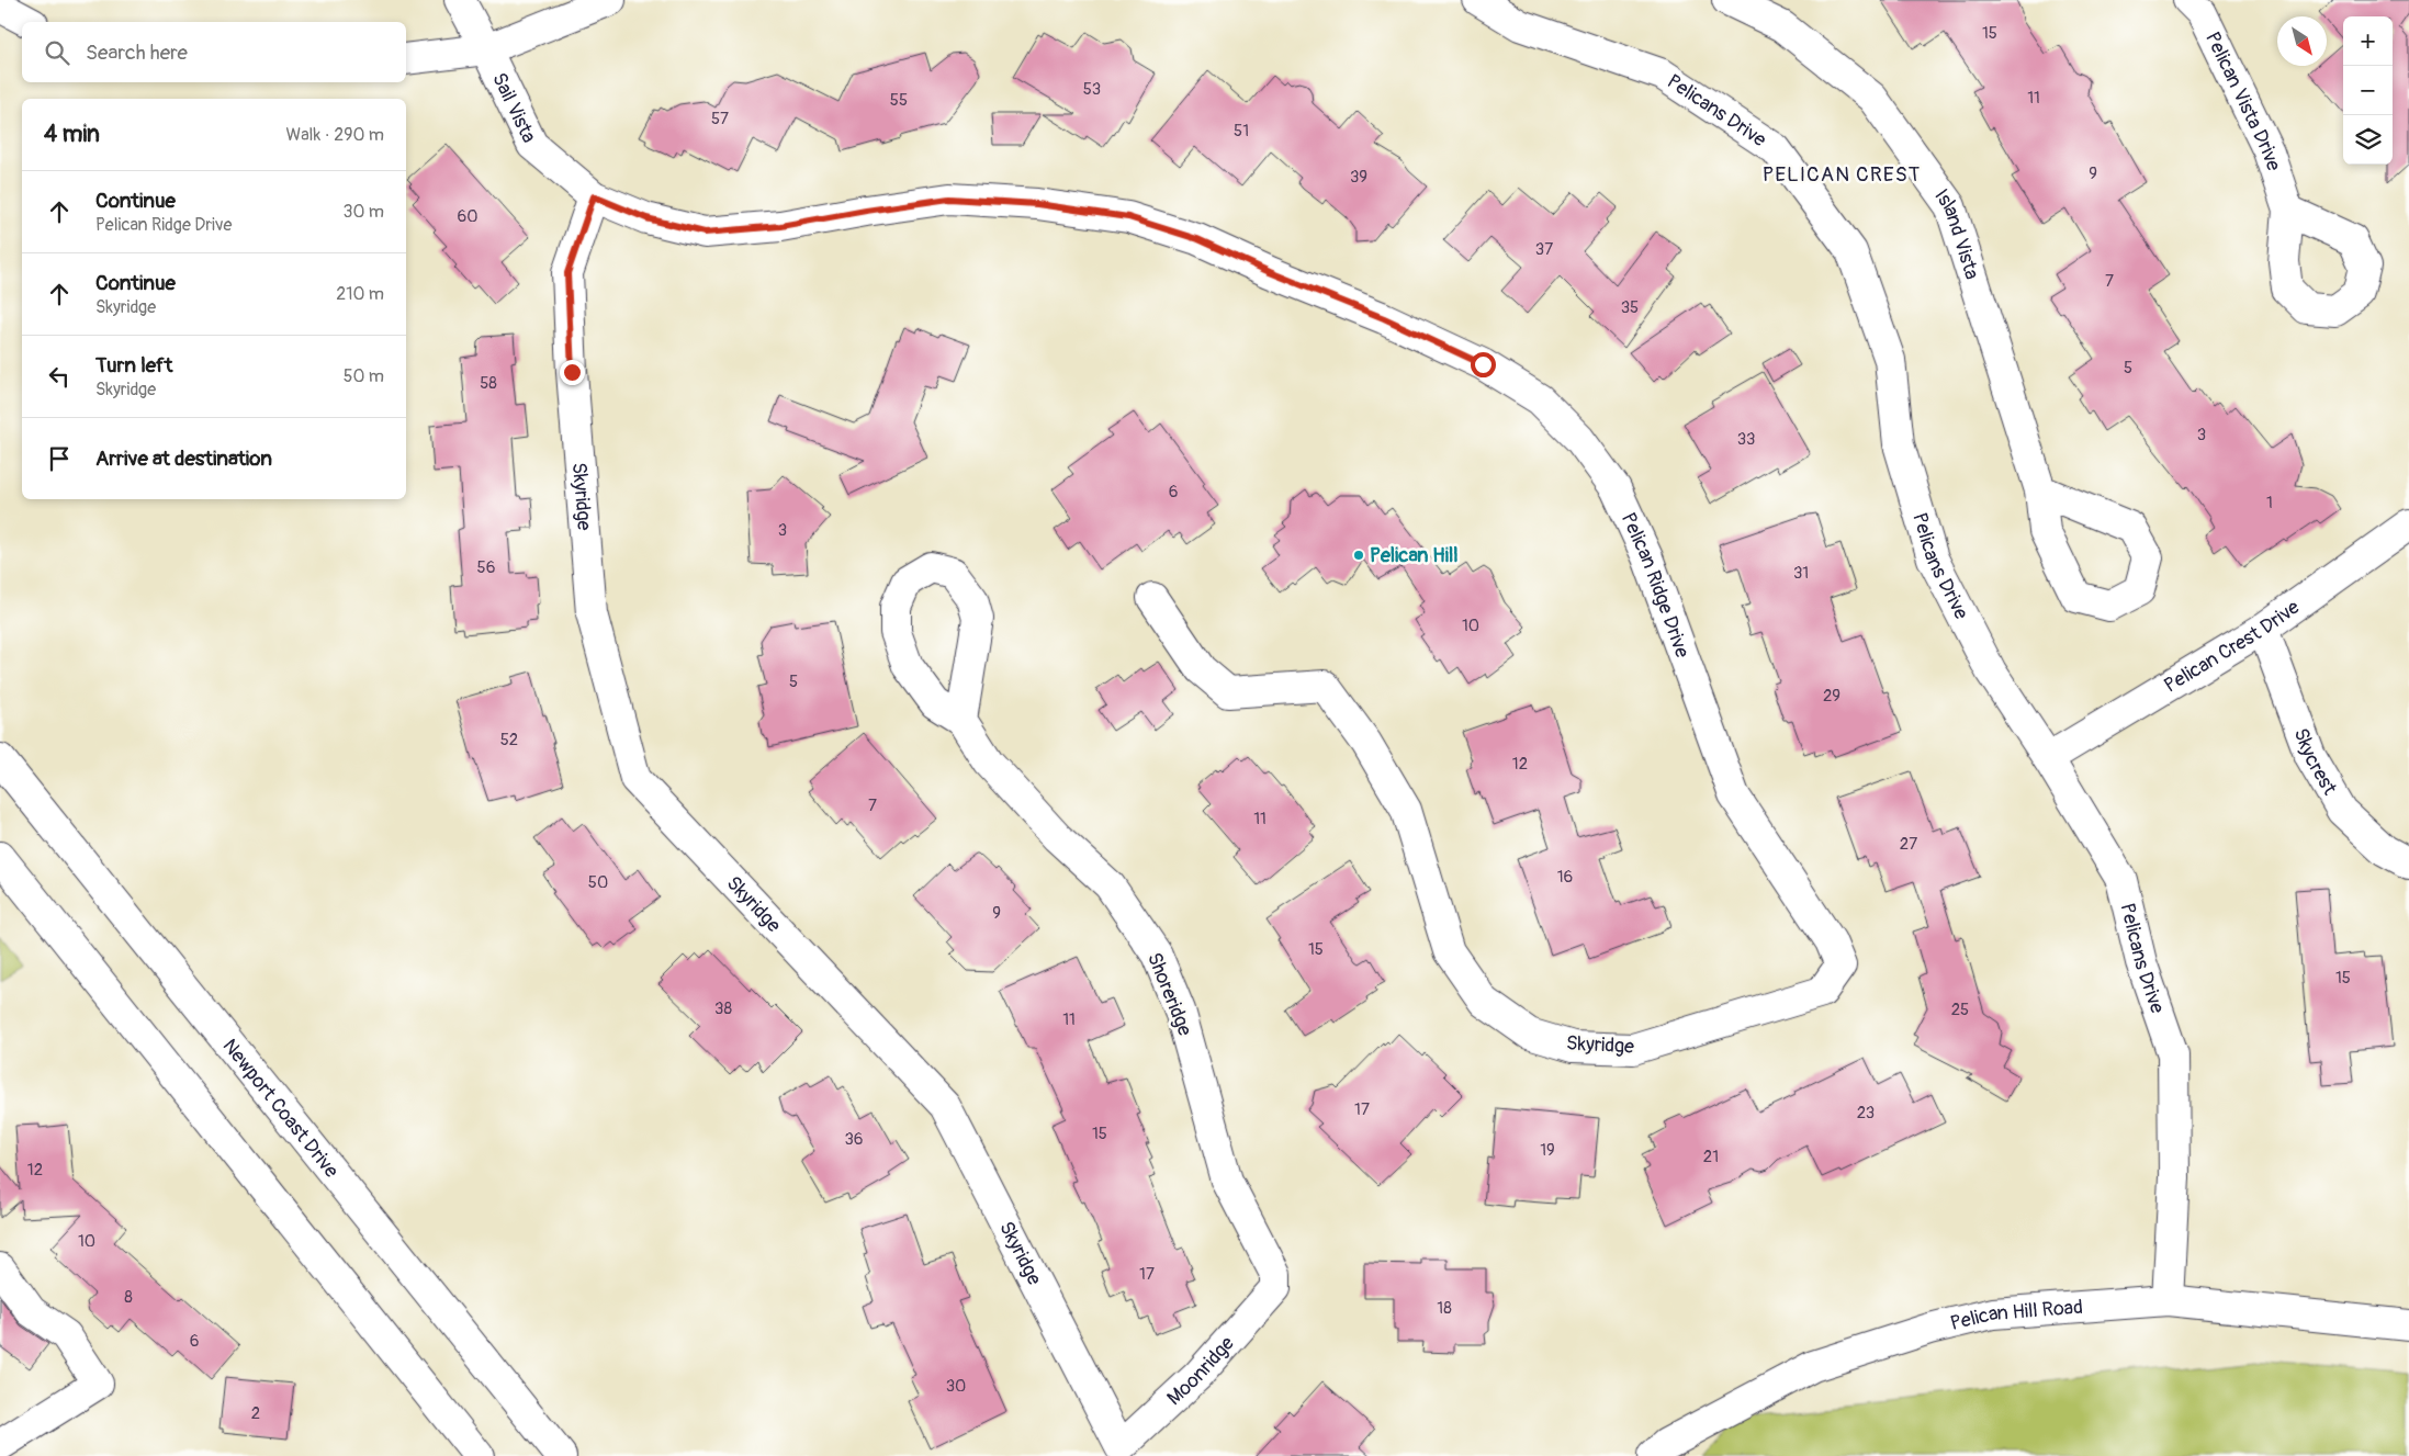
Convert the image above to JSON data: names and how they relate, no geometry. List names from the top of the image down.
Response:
{
  "streets": {
    "street": [
      "Pelican Vista Drive",
      "Sail Vista",
      "Pelicans Drive",
      "Island Vista",
      "Skyridge",
      "Pelican Ridge Drive",
      "Pelican Crest Drive",
      "Skycrest",
      "Shoreridge",
      "Newport Coast Drive",
      "Pelican Hill Road",
      "Moonridge"
    ]
  },
  "crossings": [
    ["Sail Vista", "Skyridge"],
    ["Sail Vista", "Pelican Ridge Drive"],
    ["Pelicans Drive", "Pelican Crest Drive"],
    ["Pelicans Drive", "Pelican Hill Road"],
    ["Skyridge", "Pelican Ridge Drive"],
    ["Skyridge", "Moonridge"],
    ["Pelican Crest Drive", "Skycrest"],
    ["Shoreridge", "Moonridge"]
  ],
  "districts": ["PELICAN CREST"],
  "places": ["Pelican Hill"],
  "house_numbers": [
    "15",
    "53",
    "11",
    "55",
    "57",
    "51",
    "9",
    "39",
    "60",
    "37",
    "7",
    "35",
    "5",
    "58",
    "3",
    "33",
    "6",
    "1",
    "3",
    "56",
    "31",
    "10",
    "5",
    "29",
    "52",
    "12",
    "7",
    "11",
    "27",
    "16",
    "50",
    "9",
    "15",
    "15",
    "38",
    "25",
    "11",
    "17",
    "23",
    "15",
    "36",
    "19",
    "21",
    "12",
    "10",
    "17",
    "8",
    "18",
    "6",
    "30",
    "2"
  ],
  "north": "bottom right",
  "page": {
    "map_buttons": ["+", "−"],
    "search": "Search here",
    "heading": ["4 min", "Walk · 290 m"],
    "list": [
      ["Continue", "Pelican Ridge Drive", "30 m"],
      ["Continue", "Skyridge", "210 m"],
      ["Turn left", "Skyridge", "50 m"],
      "Arrive at destination"
    ]
  }
}
